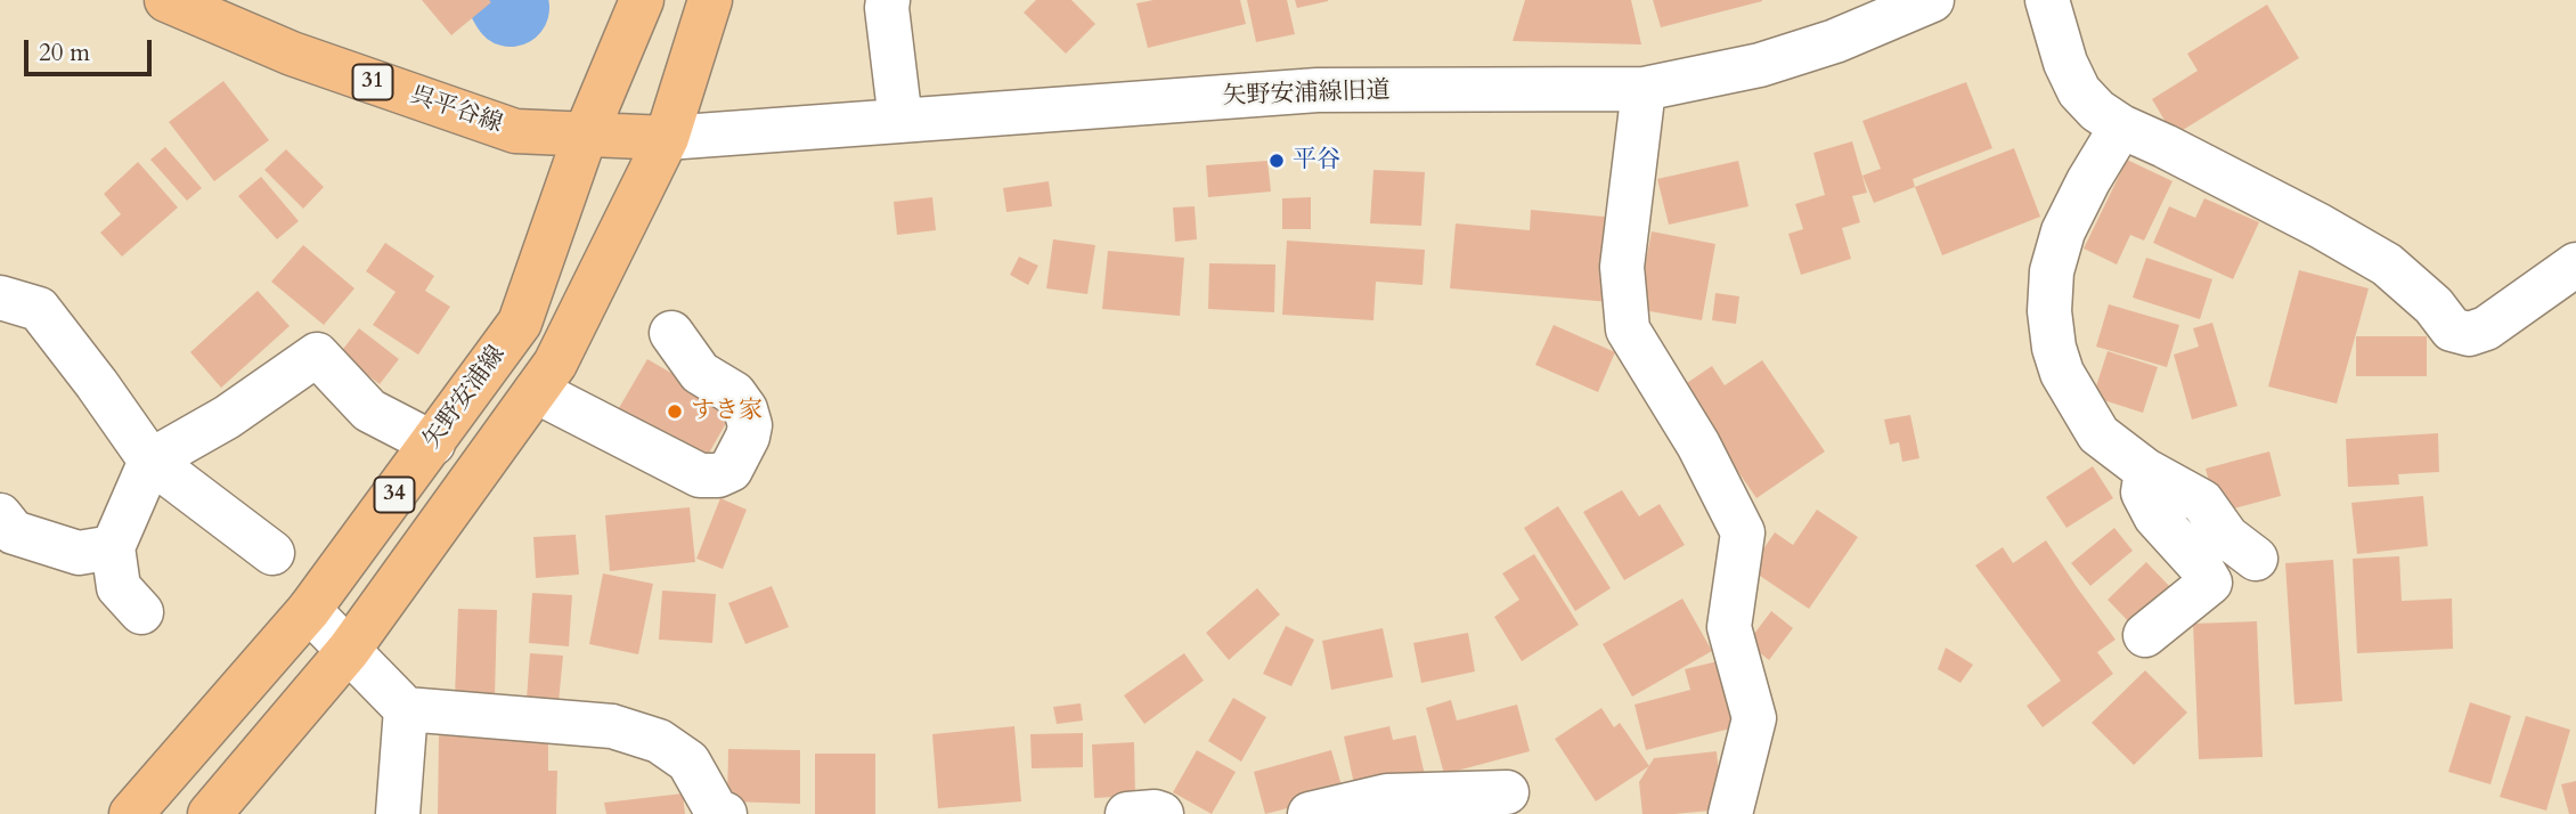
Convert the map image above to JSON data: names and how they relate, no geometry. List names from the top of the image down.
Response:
{
  "streets": {
    "main road": [
      "31",
      "呉平谷線",
      "矢野安浦線",
      "34"
    ],
    "street": ["矢野安浦線旧道"]
  },
  "crossings": [
    ["矢野安浦線旧道", "呉平谷線"],
    ["矢野安浦線旧道", "34"],
    ["呉平谷線", "矢野安浦線"],
    ["呉平谷線", "34"]
  ],
  "places": ["平谷", "すき家"],
  "scale_bar": "20 m"
}
